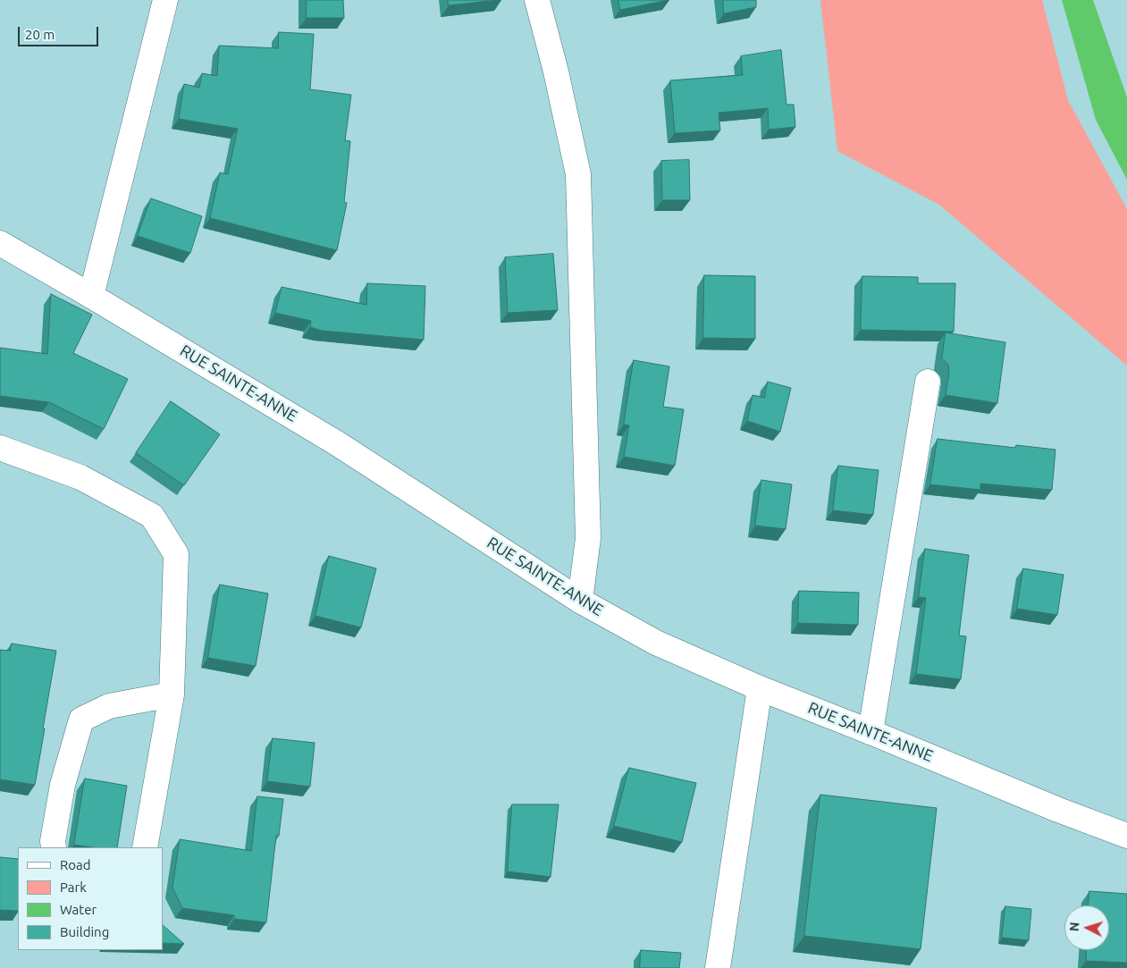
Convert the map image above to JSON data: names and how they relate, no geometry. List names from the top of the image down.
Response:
{
  "streets": {
    "street": ["RUE SAINTE-ANNE"]
  },
  "legend": [
    "Road",
    "Park",
    "Water",
    "Building"
  ],
  "scale_bar": "20 m",
  "north": "left"
}
